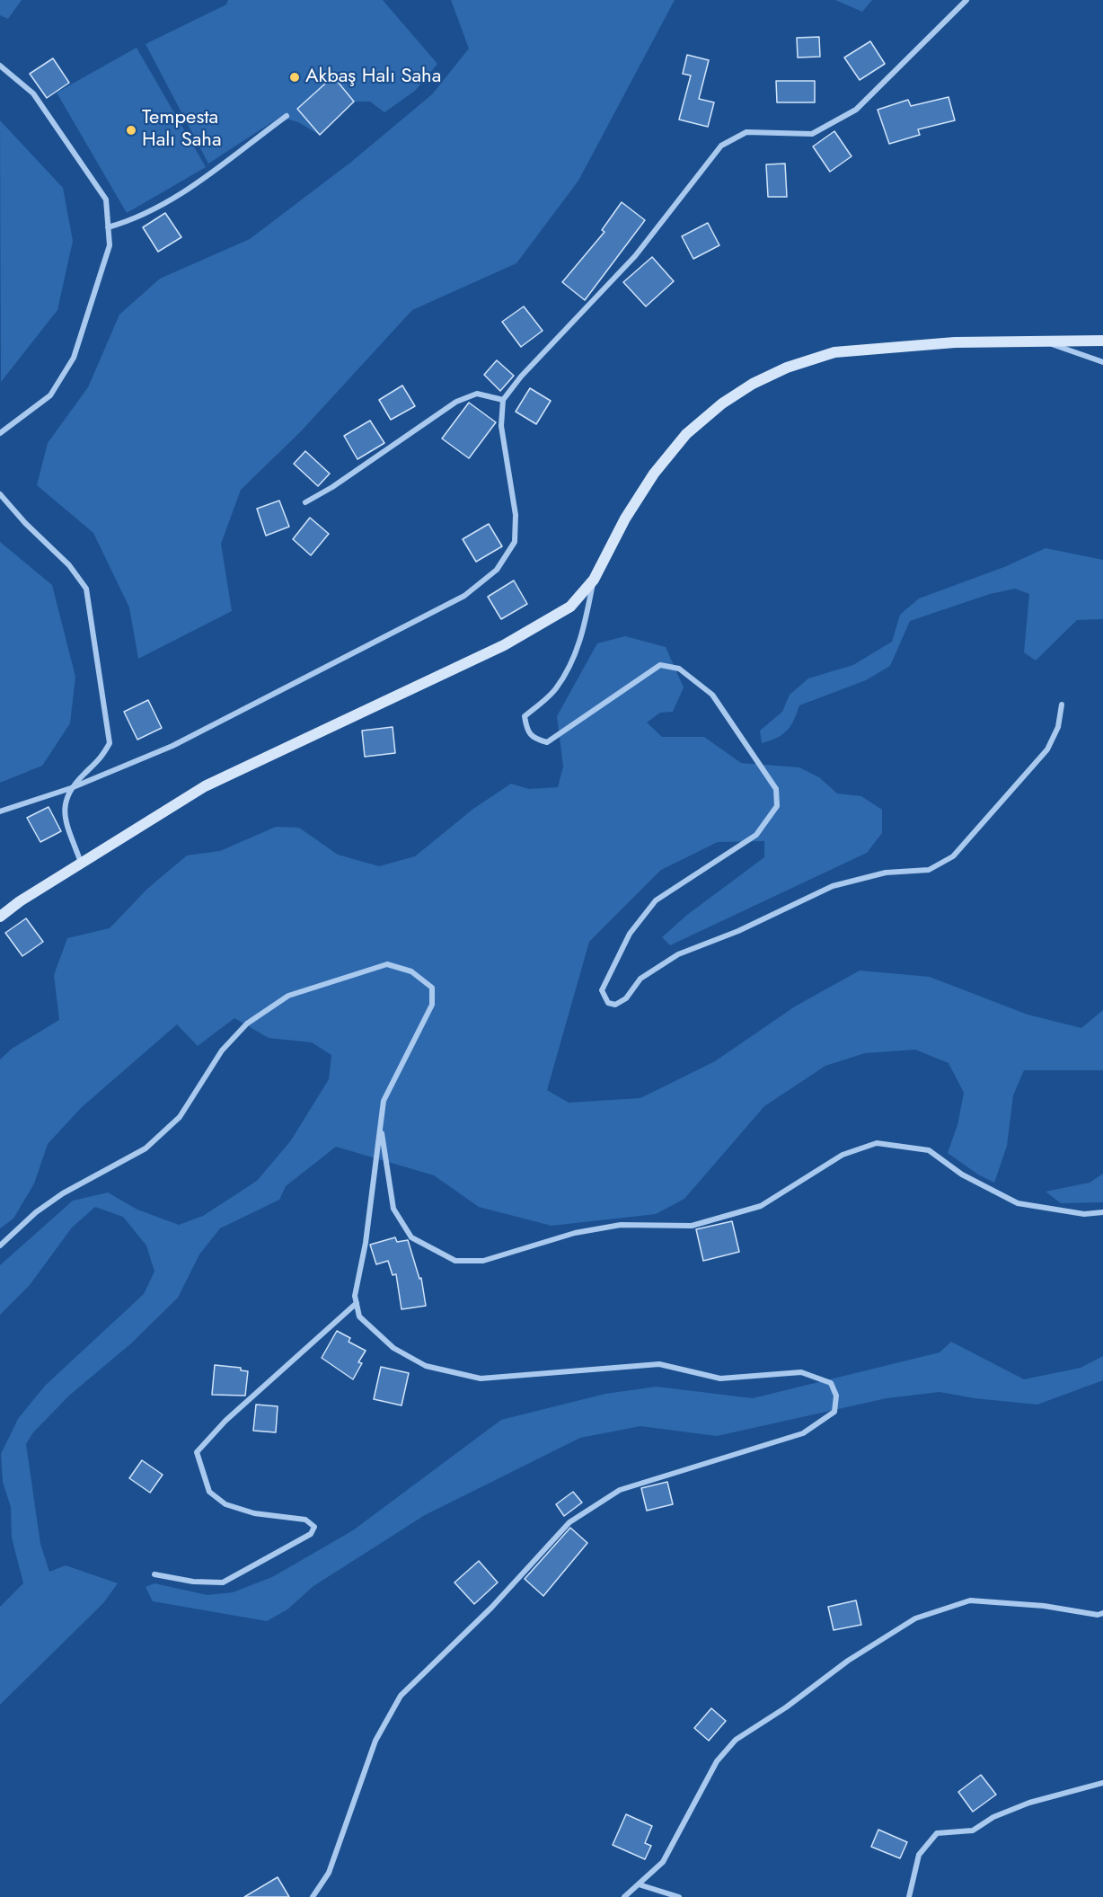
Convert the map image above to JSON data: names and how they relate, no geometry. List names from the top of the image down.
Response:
{
  "places": ["Akbaş Halı Saha", "Tempesta Halı Saha"]
}
